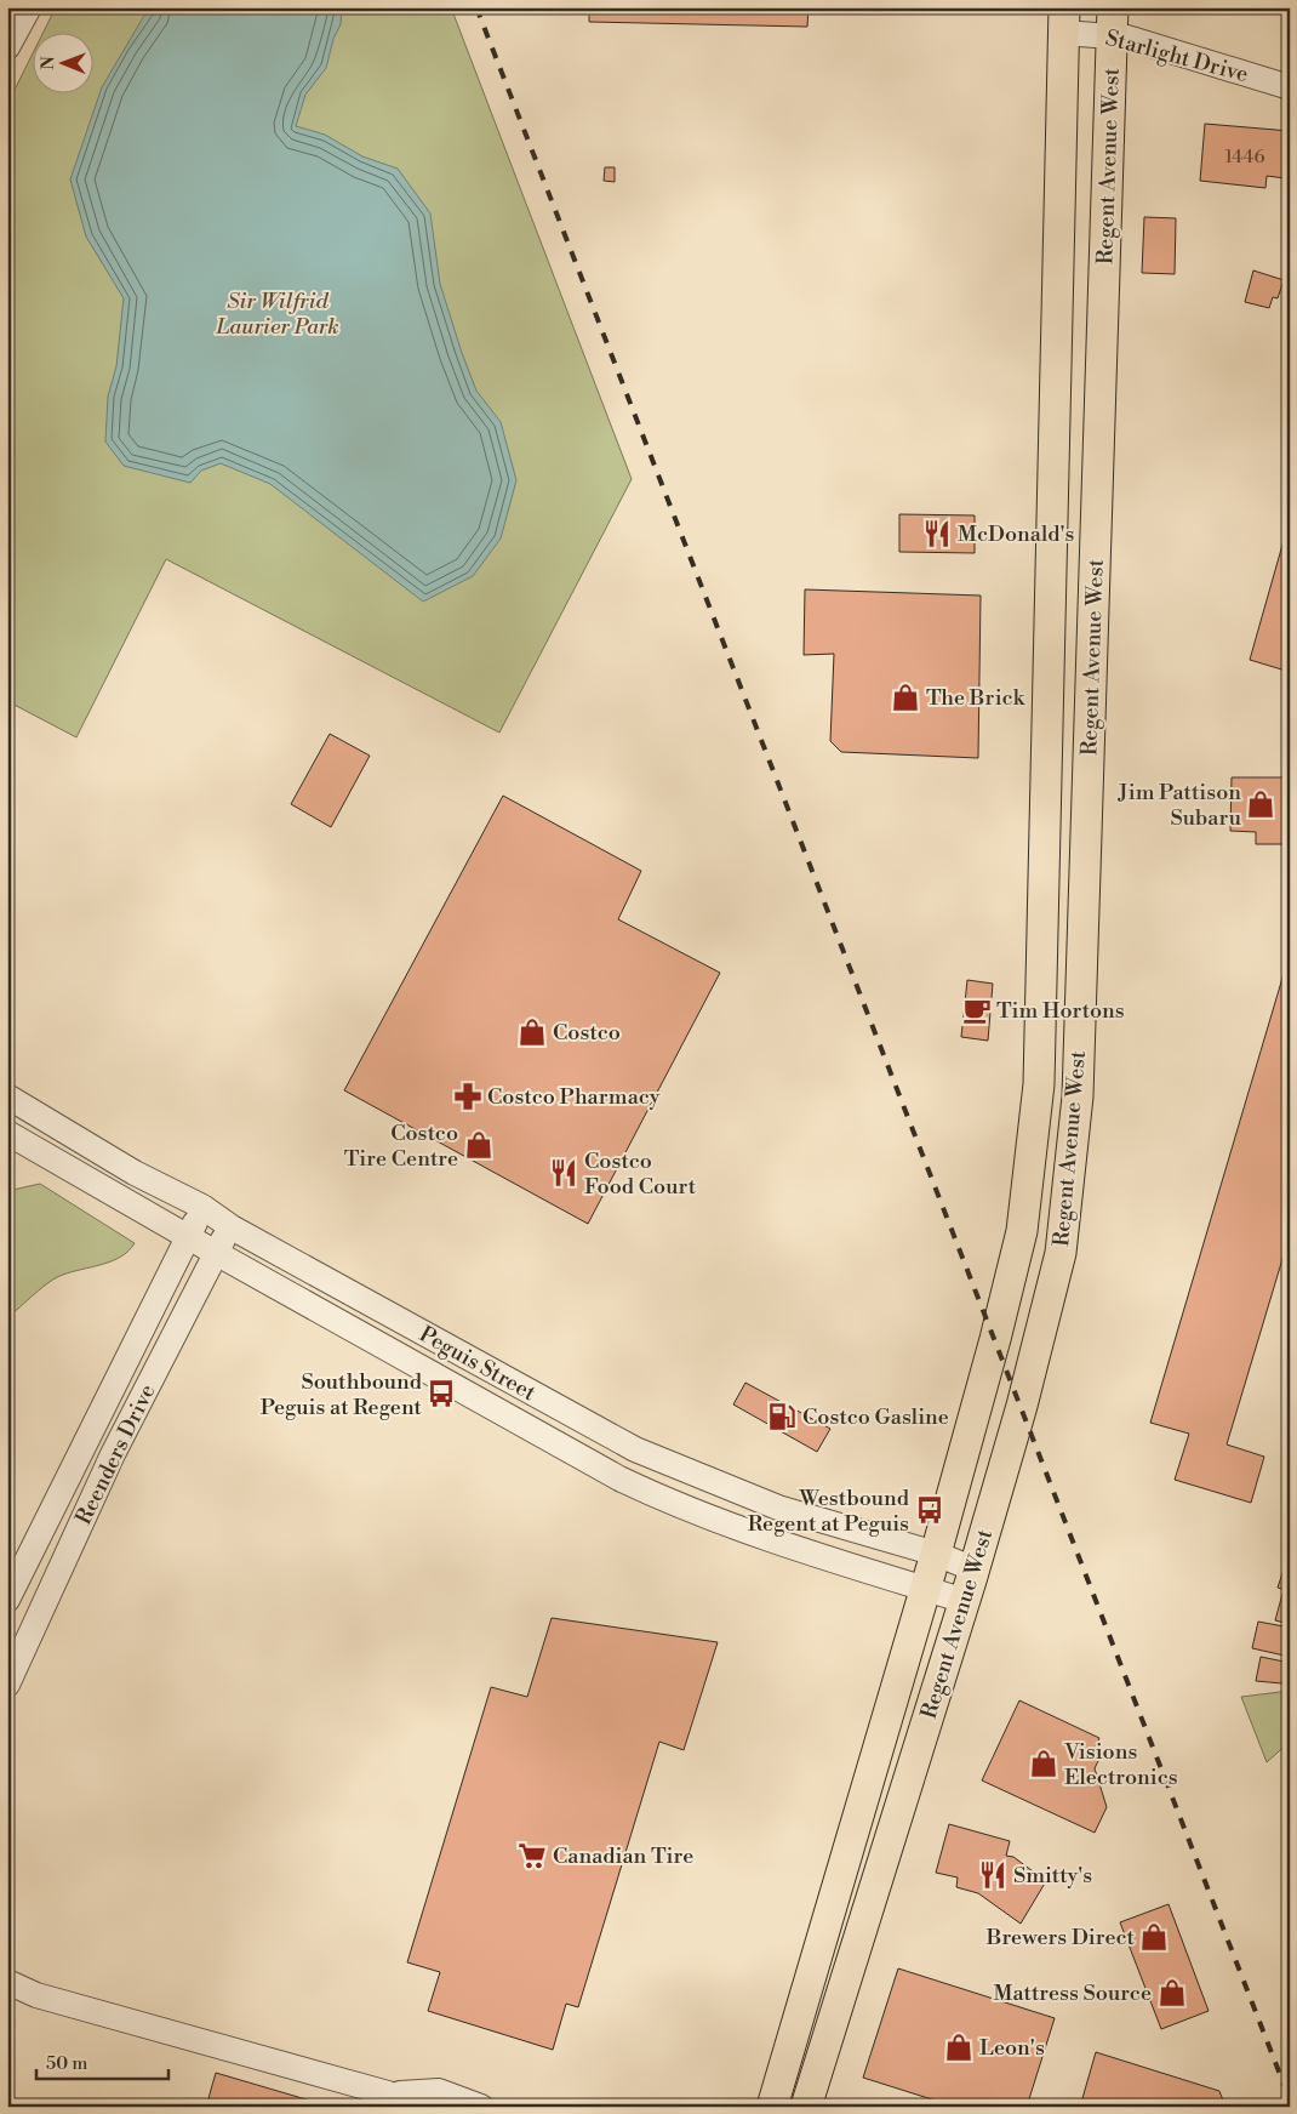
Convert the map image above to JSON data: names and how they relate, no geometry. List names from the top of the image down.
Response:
{
  "streets": {
    "main road": ["Regent Avenue West"],
    "street": ["Starlight Drive", "Peguis Street", "Reenders Drive"]
  },
  "crossings": [
    ["Starlight Drive", "Regent Avenue West"],
    ["Regent Avenue West", "Peguis Street"],
    ["Peguis Street", "Reenders Drive"]
  ],
  "parks": ["Sir Wilfrid Laurier Park"],
  "places": {
    "restaurant": ["McDonald's", "Costco Food Court", "Smitty's"],
    "shop": [
      "The Brick",
      "Jim Pattison Subaru",
      "Costco",
      "Costco Tire Centre",
      "Visions Electronics",
      "Brewers Direct",
      "Mattress Source",
      "Leon's"
    ],
    "cafe": ["Tim Hortons"],
    "pharmacy": ["Costco Pharmacy"],
    "bus stop": ["Southbound Peguis at Regent", "Westbound Regent at Peguis"],
    "fuel station": ["Costco Gasline"],
    "supermarket": ["Canadian Tire"]
  },
  "house_numbers": ["1446"],
  "scale_bar": "50 m",
  "north": "left"
}
